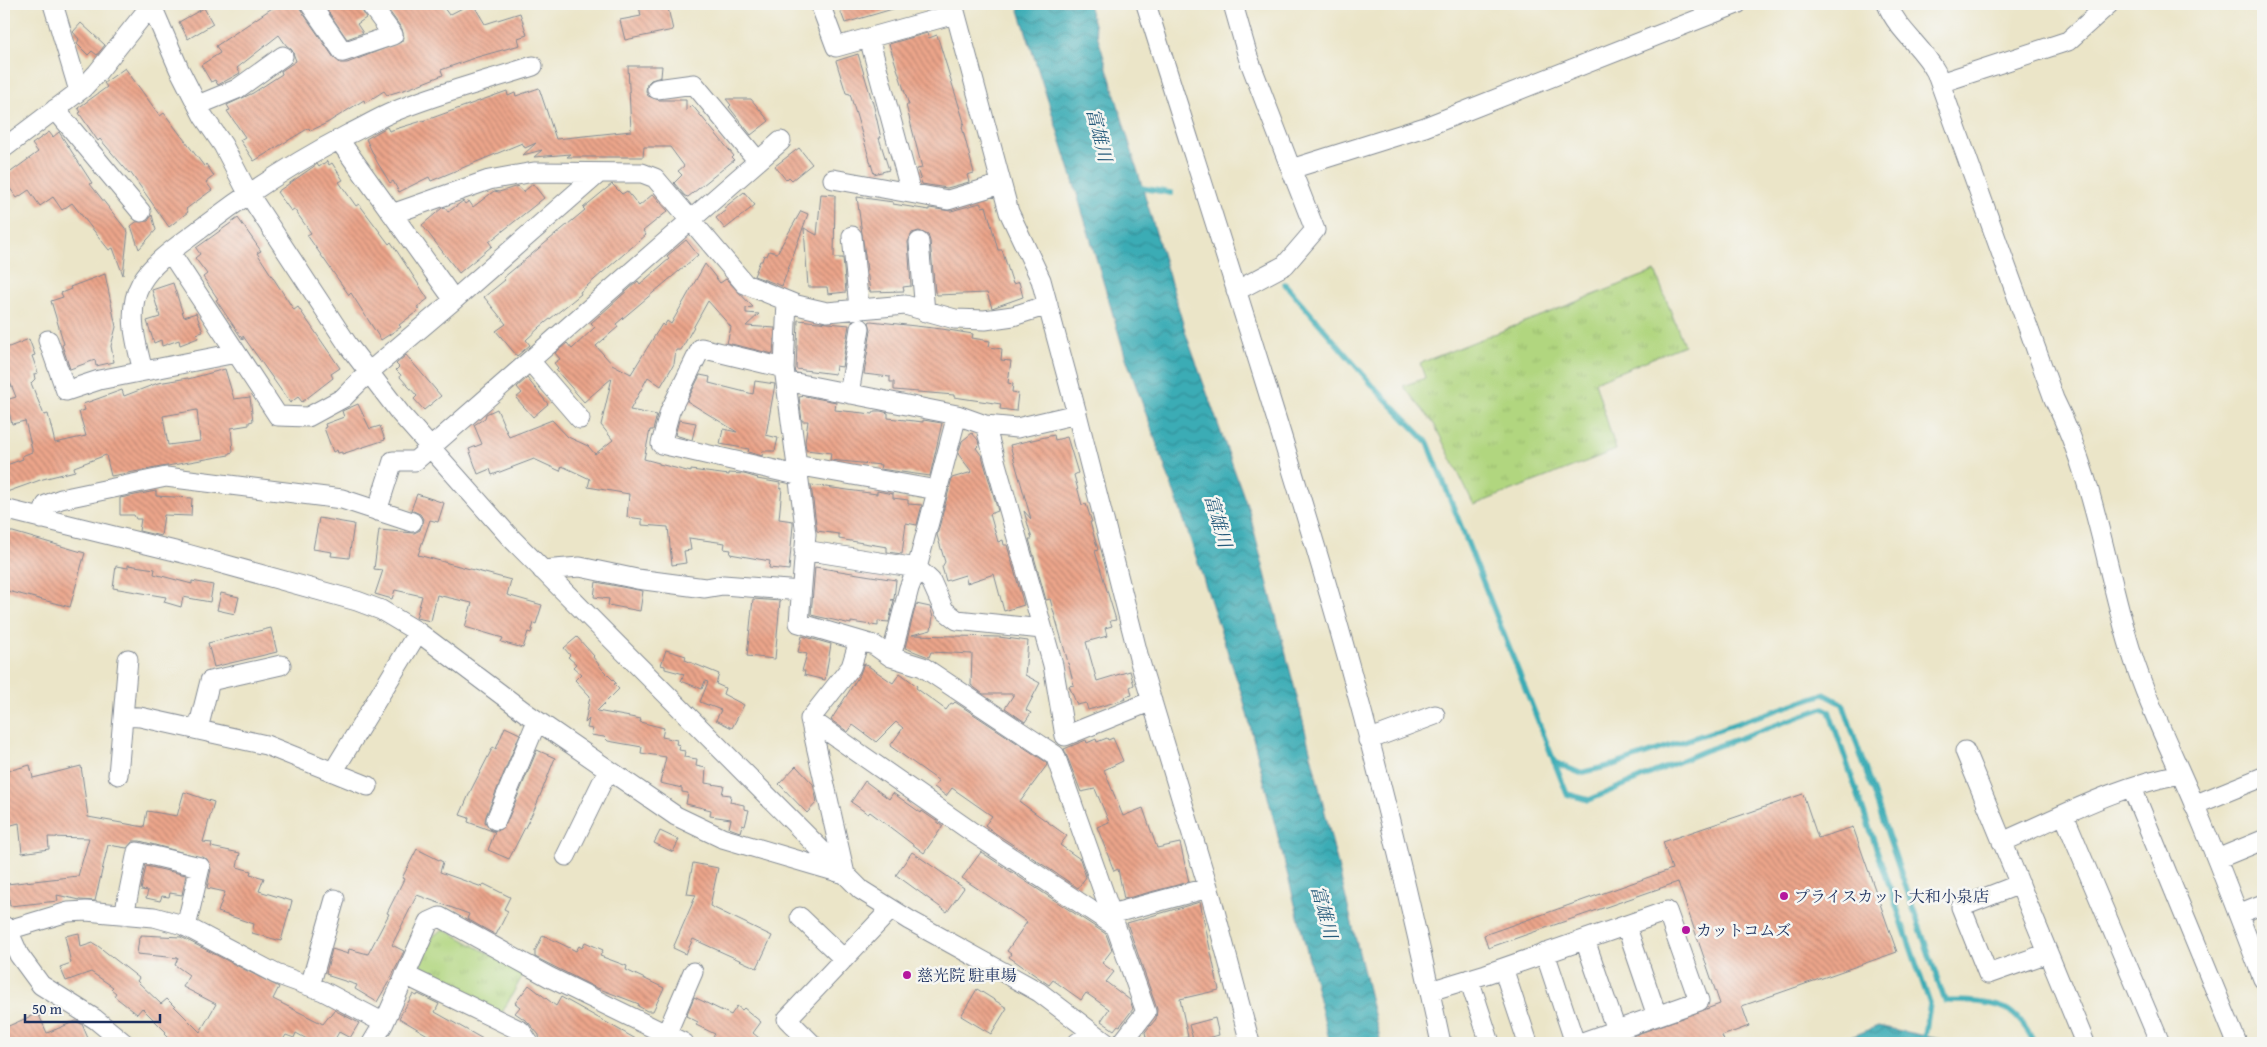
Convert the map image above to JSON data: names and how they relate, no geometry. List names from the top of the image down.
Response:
{
  "water": ["富雄川"],
  "places": ["プライスカット 大和小泉店", "カットコムズ", "慈光院 駐車場"],
  "scale_bar": "50 m"
}
